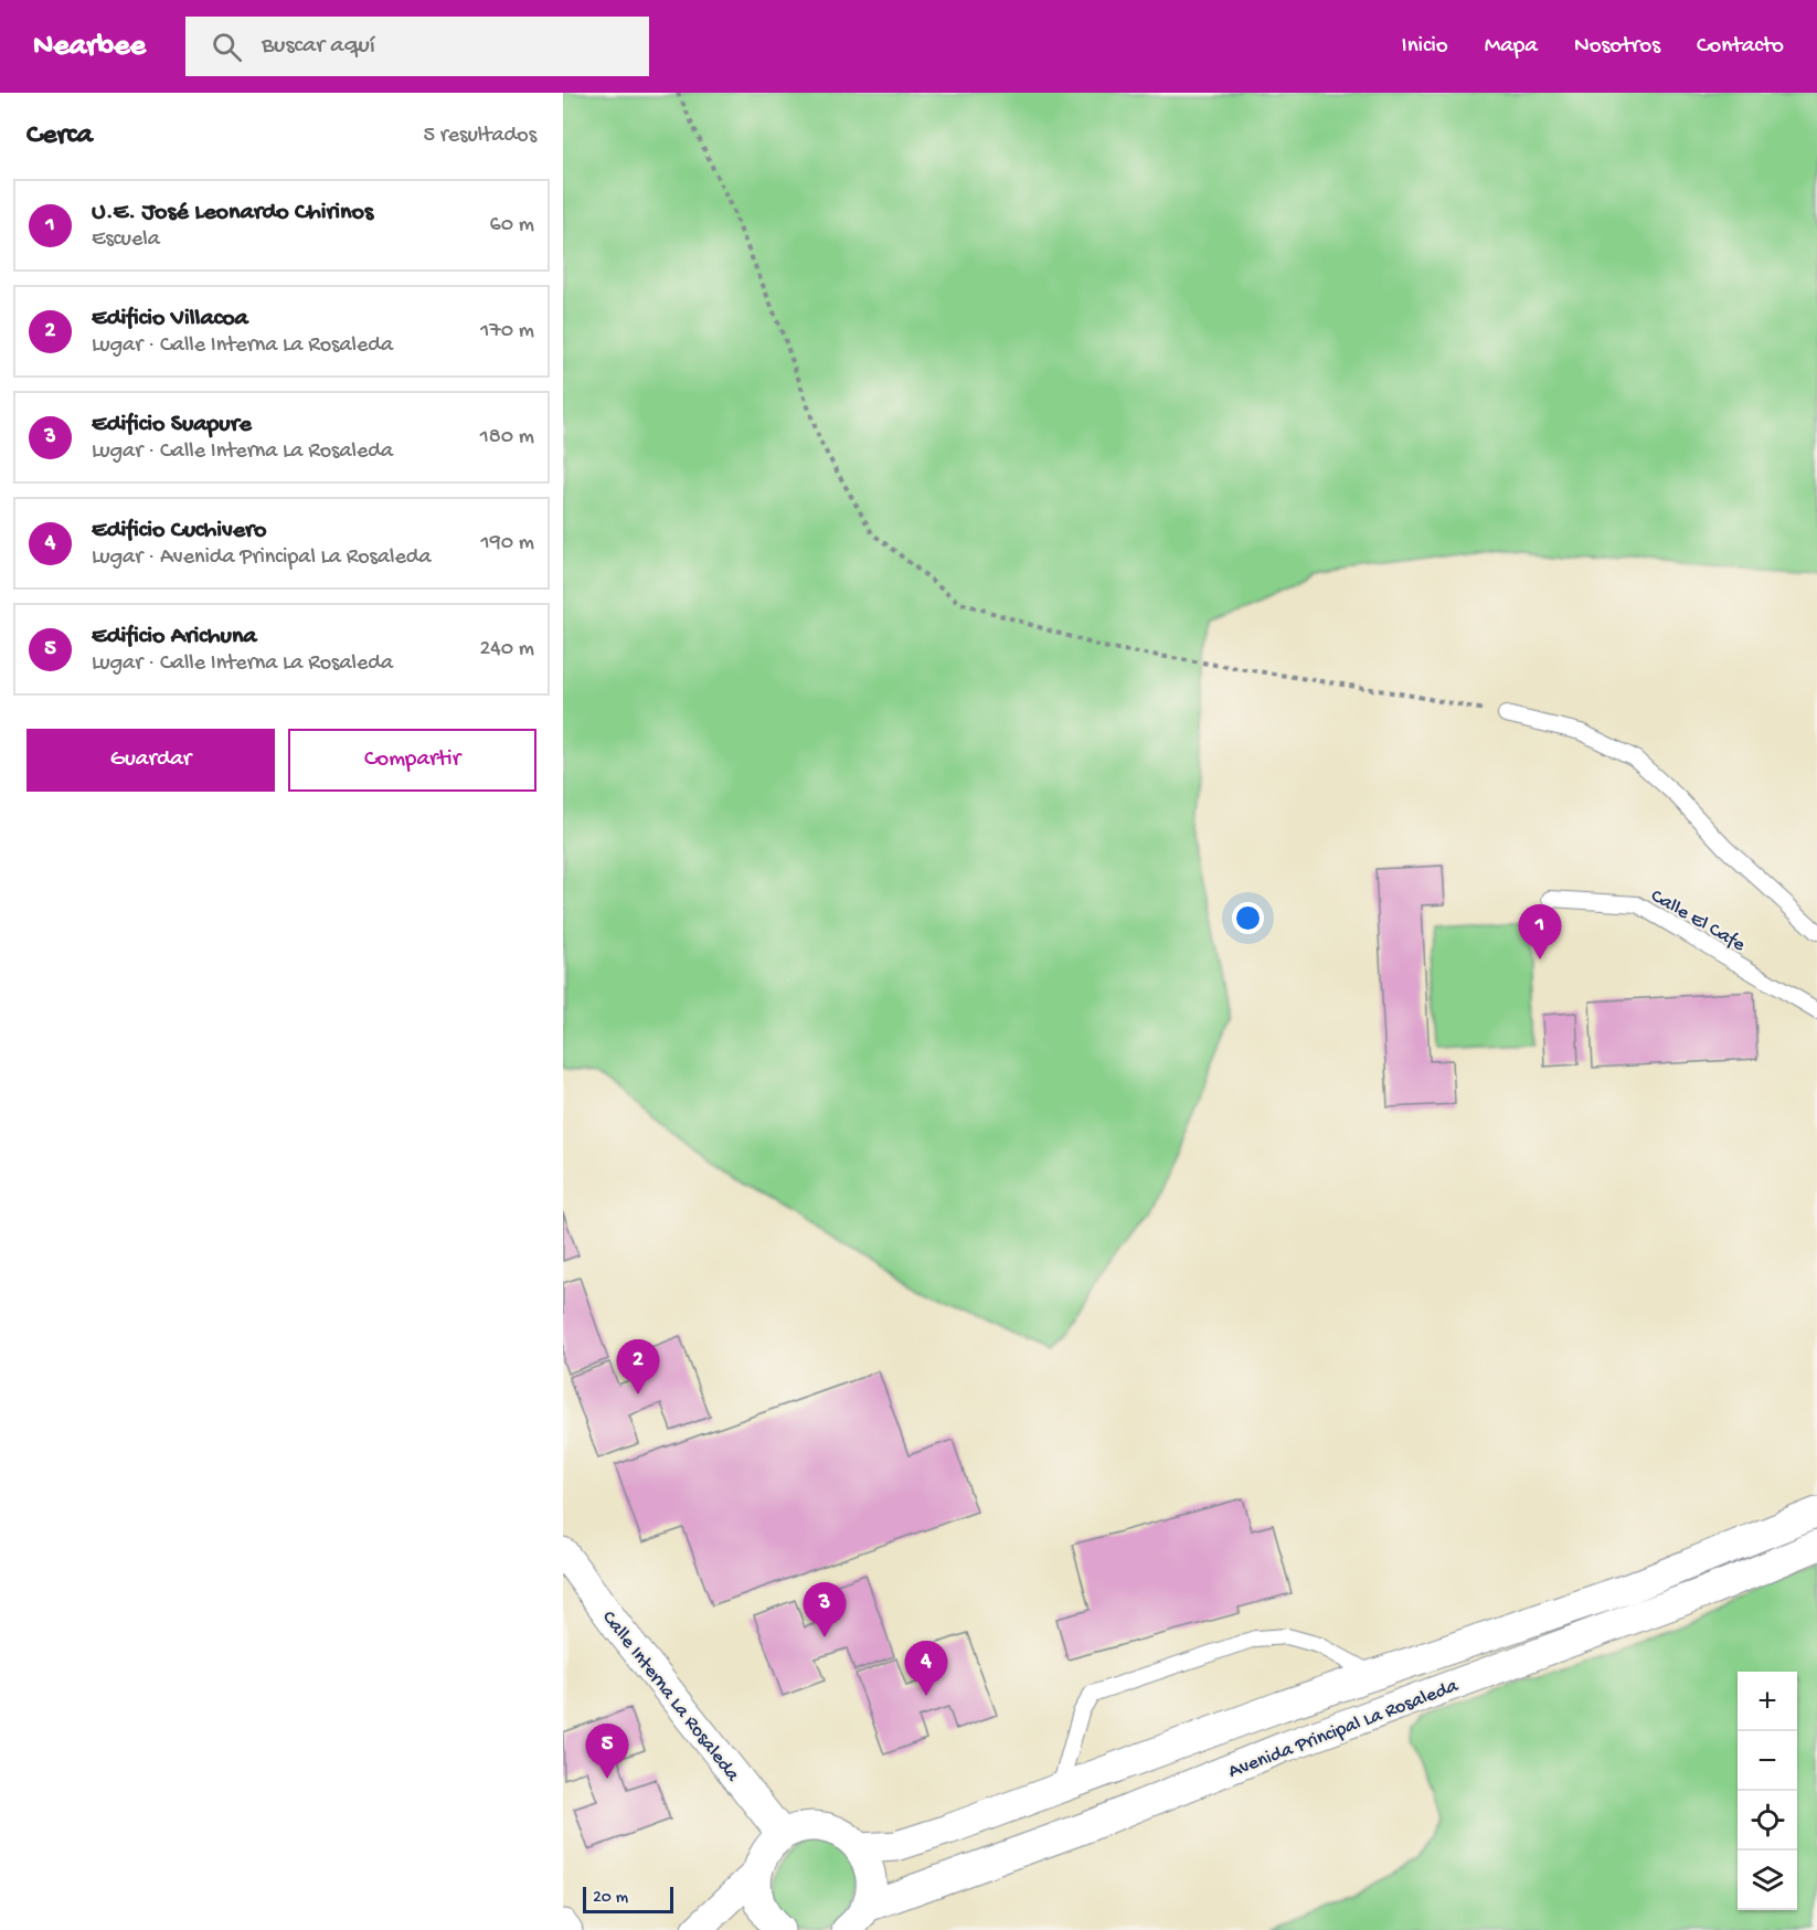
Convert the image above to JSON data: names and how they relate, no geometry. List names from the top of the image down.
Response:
{
  "streets": {
    "street": ["Calle Interna La Rosaleda", "Avenida Principal La Rosaleda"],
    "lane": ["Calle El Cafe"]
  },
  "scale_bar": "20 m",
  "page": {
    "header": "Nearbee",
    "search": "Buscar aquí",
    "nav": [
      "Inicio",
      "Mapa",
      "Nosotros",
      "Contacto"
    ],
    "heading": ["Cerca", "5 resultados"],
    "list": [
      {
        "mark": "1",
        "name": "U.E. José Leonardo Chirinos",
        "note": "Escuela",
        "value": "60 m"
      },
      {
        "mark": "2",
        "name": "Edificio Villacoa",
        "note": "Lugar · Calle Interna La Rosaleda",
        "value": "170 m"
      },
      {
        "mark": "3",
        "name": "Edificio Suapure",
        "note": "Lugar · Calle Interna La Rosaleda",
        "value": "180 m"
      },
      {
        "mark": "4",
        "name": "Edificio Cuchivero",
        "note": "Lugar · Avenida Principal La Rosaleda",
        "value": "190 m"
      },
      {
        "mark": "5",
        "name": "Edificio Arichuna",
        "note": "Lugar · Calle Interna La Rosaleda",
        "value": "240 m"
      }
    ],
    "buttons": ["Guardar", "Compartir"],
    "pins": [
      "1",
      "2",
      "3",
      "4",
      "5"
    ],
    "map_buttons": ["+", "−"],
    "scale": "20 m"
  }
}
